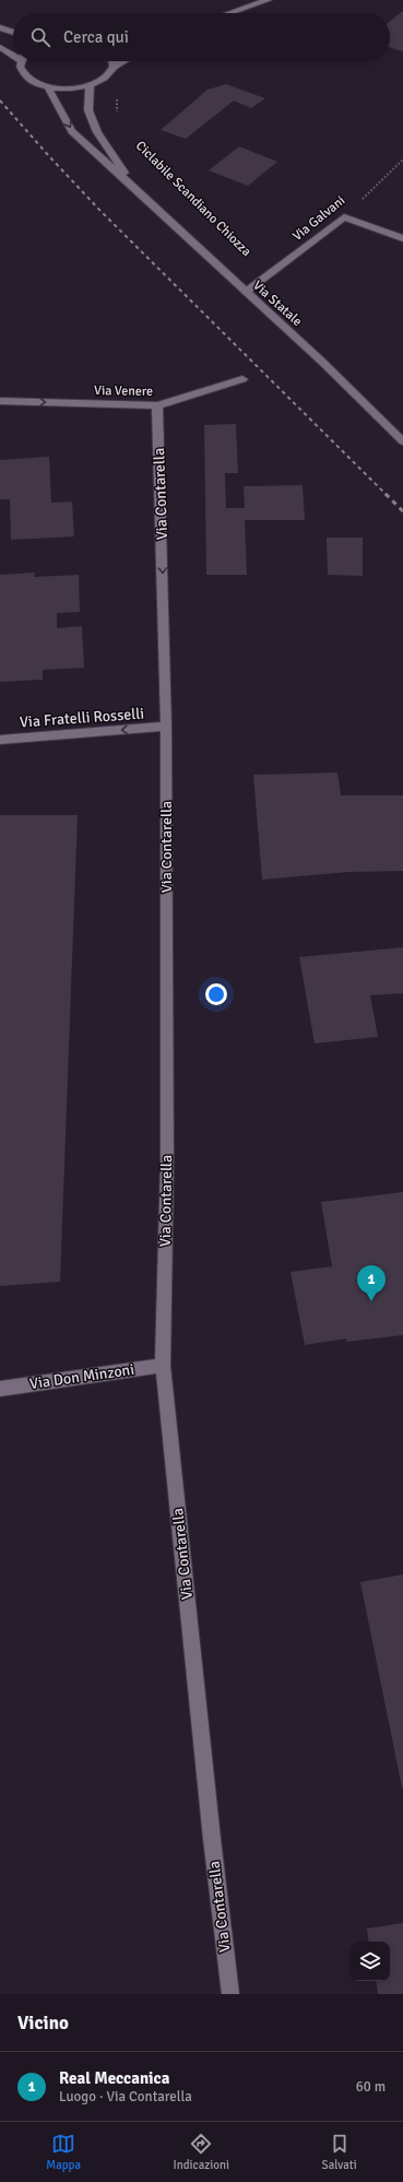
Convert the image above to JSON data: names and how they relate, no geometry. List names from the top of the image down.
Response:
{
  "streets": {
    "street": [
      "Via Galvani",
      "Via Statale",
      "Via Venere",
      "Via Contarella",
      "Via Fratelli Rosselli",
      "Via Don Minzoni"
    ]
  },
  "crossings": [
    ["Via Galvani", "Via Statale"],
    ["Via Venere", "Via Contarella"],
    ["Via Contarella", "Via Fratelli Rosselli"],
    ["Via Contarella", "Via Don Minzoni"]
  ],
  "one_way": ["Via Venere", "Via Fratelli Rosselli"],
  "page": {
    "search": "Cerca qui",
    "pins": "1",
    "heading": "Vicino",
    "list": [
      {
        "mark": "1",
        "name": "Real Meccanica",
        "note": "Luogo · Via Contarella",
        "value": "60 m"
      }
    ],
    "nav": ["Mappa", "Indicazioni", "Salvati"]
  }
}
